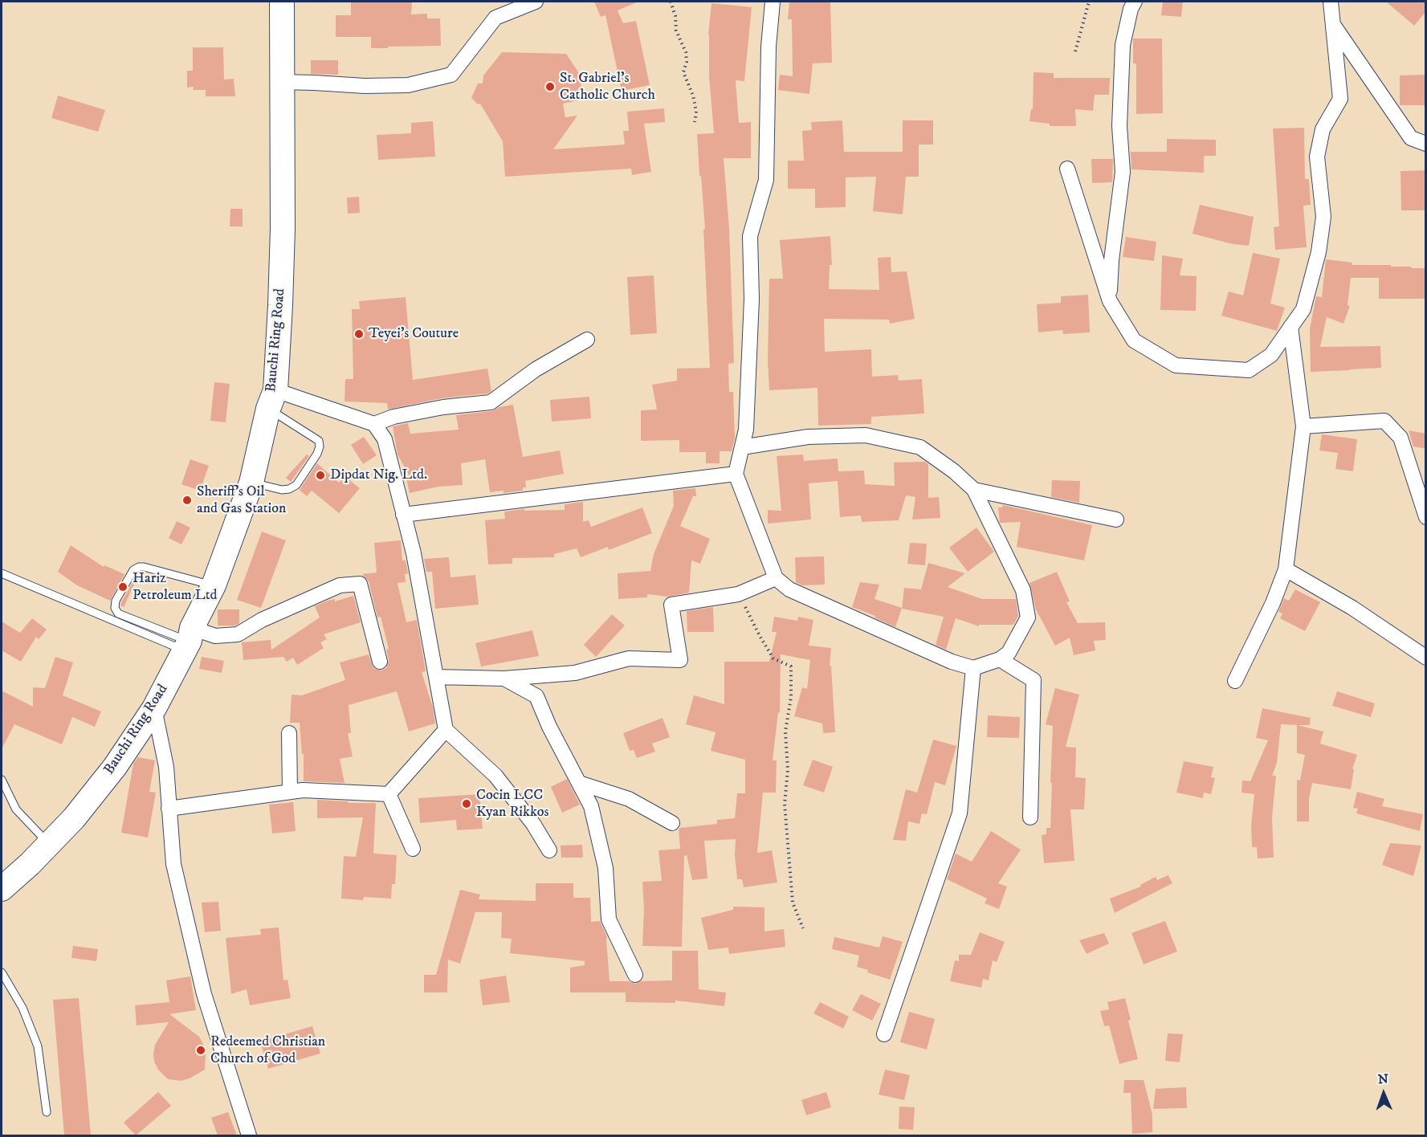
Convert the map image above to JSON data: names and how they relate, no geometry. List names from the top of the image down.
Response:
{
  "streets": {
    "main road": ["Bauchi Ring Road"]
  },
  "places": [
    "St. Gabriel's Catholic Church",
    "Teyei's Couture",
    "Dipdat Nig. Ltd.",
    "Sheriff's Oil and Gas Station",
    "Hariz Petroleum Ltd",
    "Cocin LCC Kyan Rikkos",
    "Redeemed Christian Church of God"
  ],
  "north": "top"
}
